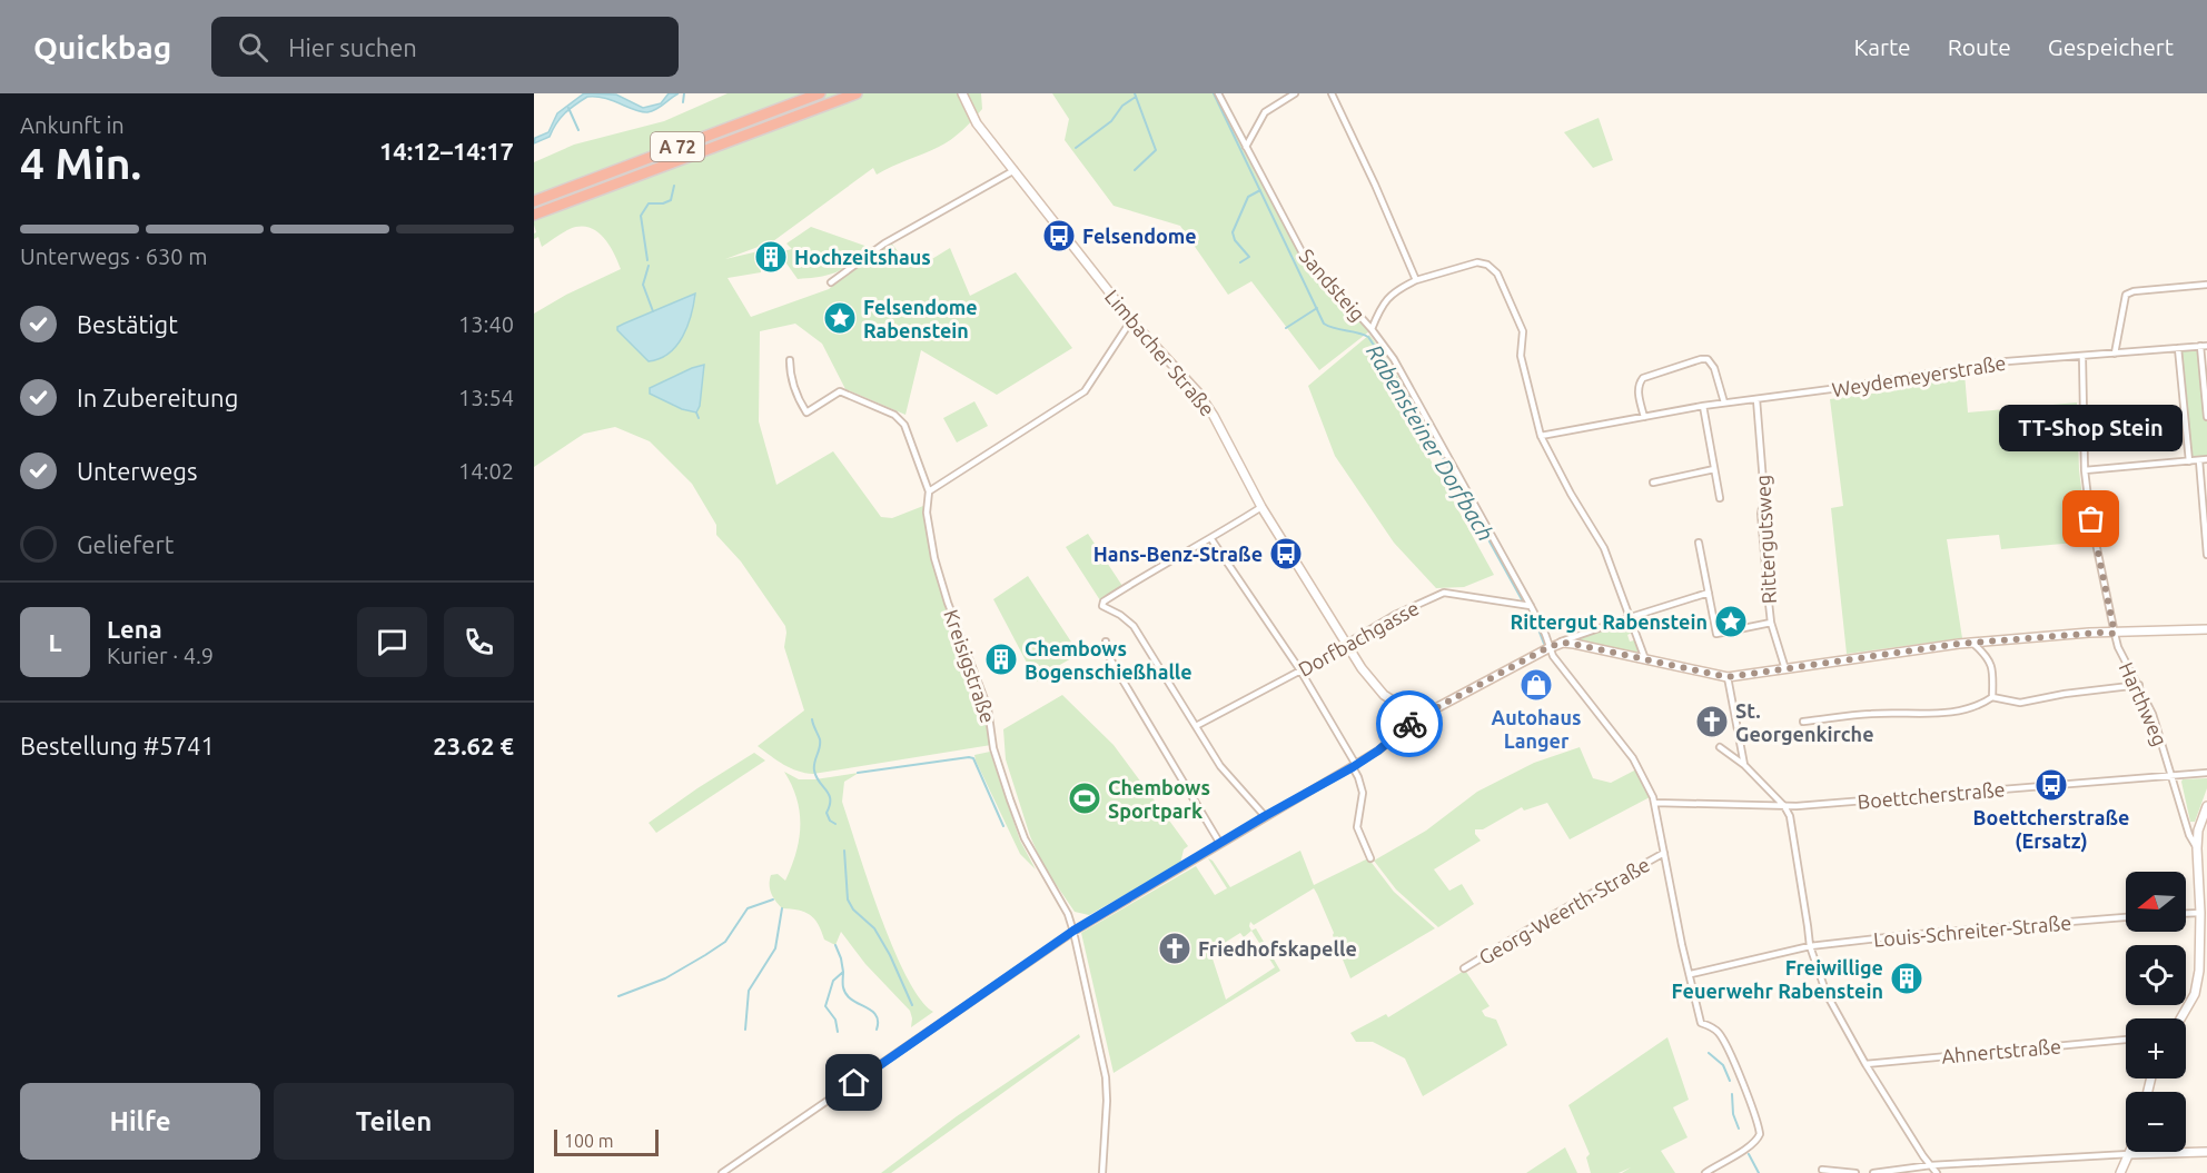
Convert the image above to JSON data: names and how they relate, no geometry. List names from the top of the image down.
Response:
{
  "streets": {
    "highway": ["A 72"],
    "street": [
      "Sandsteig",
      "Limbacher Straße",
      "Weydemeyerstraße",
      "Rittergutsweg",
      "Dorfbachgasse",
      "Kreisigstraße",
      "Harthweg",
      "Boettcherstraße",
      "Georg-Weerth-Straße",
      "Louis-Schreiter-Straße",
      "Ahnertstraße"
    ]
  },
  "crossings": [
    ["Sandsteig", "Dorfbachgasse"],
    ["Sandsteig", "Georg-Weerth-Straße"],
    ["Limbacher Straße", "Dorfbachgasse"],
    ["Weydemeyerstraße", "Rittergutsweg"],
    ["Weydemeyerstraße", "Harthweg"],
    ["Harthweg", "Boettcherstraße"],
    ["Boettcherstraße", "Georg-Weerth-Straße"],
    ["Georg-Weerth-Straße", "Louis-Schreiter-Straße"]
  ],
  "water": ["Rabensteiner Dorfbach"],
  "places": {
    "bus stop": ["Felsendome", "Hans-Benz-Straße", "Boettcherstraße (Ersatz)"],
    "building": ["Hochzeitshaus", "Chembows Bogenschießhalle", "Freiwillige Feuerwehr Rabenstein"],
    "place": ["Felsendome Rabenstein", "Rittergut Rabenstein"],
    "other": ["TT-Shop Stein"],
    "shop": ["Autohaus Langer"],
    "church": ["St. Georgenkirche", "Friedhofskapelle"],
    "sports": ["Chembows Sportpark"]
  },
  "scale_bar": "100 m",
  "north": "left",
  "page": {
    "header": "Quickbag",
    "search": "Hier suchen",
    "nav": ["Karte", "Route", "Gespeichert"],
    "heading": ["4 Min.", "Ankunft in", "14:12–14:17"],
    "panel": [
      "Lena",
      "Kurier · 4.9",
      "Bestellung #5741",
      "23.62 €"
    ],
    "bar": "Unterwegs · 630 m",
    "list": [
      ["Bestätigt", "13:40"],
      ["In Zubereitung", "13:54"],
      ["Unterwegs", "14:02"],
      "Geliefert"
    ],
    "bubble": "TT-Shop Stein",
    "round": "L",
    "map_buttons": ["+", "−"],
    "buttons": ["Hilfe", "Teilen"],
    "scale": "100 m"
  }
}
